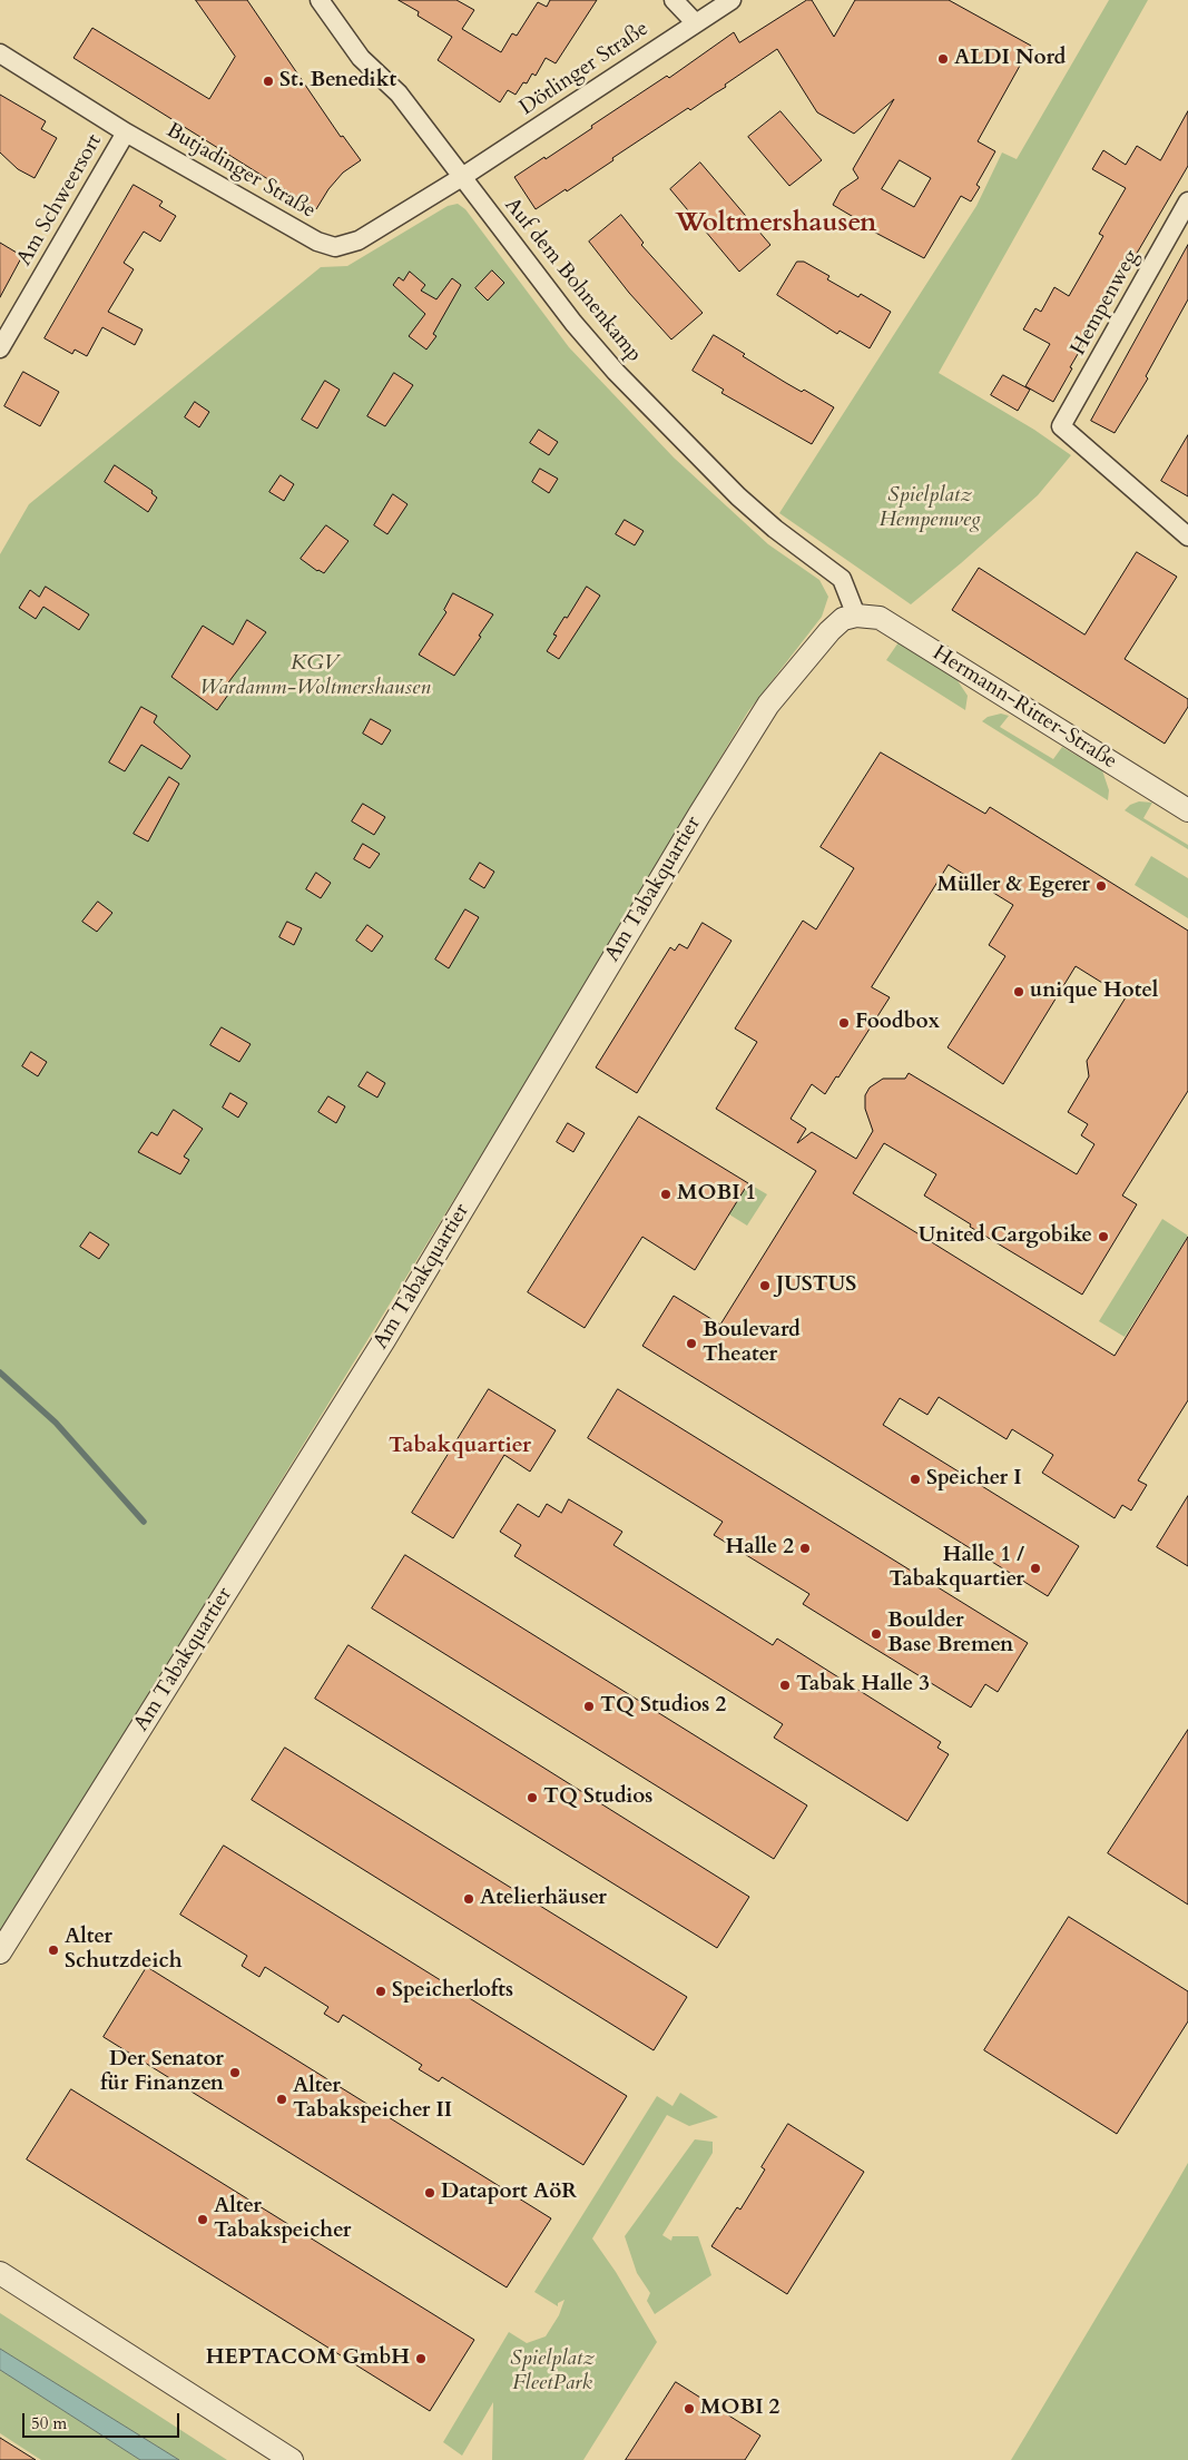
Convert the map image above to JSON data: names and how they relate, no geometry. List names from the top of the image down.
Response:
{
  "streets": {
    "street": [
      "Dötlinger Straße",
      "Butjadinger Straße",
      "Am Schweersort",
      "Auf dem Bohnenkamp",
      "Hempenweg",
      "Hermann-Ritter-Straße",
      "Am Tabakquartier"
    ]
  },
  "crossings": [
    ["Dötlinger Straße", "Butjadinger Straße"],
    ["Dötlinger Straße", "Auf dem Bohnenkamp"],
    ["Butjadinger Straße", "Am Schweersort"],
    ["Butjadinger Straße", "Auf dem Bohnenkamp"],
    ["Auf dem Bohnenkamp", "Hermann-Ritter-Straße"],
    ["Auf dem Bohnenkamp", "Am Tabakquartier"],
    ["Hermann-Ritter-Straße", "Am Tabakquartier"]
  ],
  "districts": ["Woltmershausen", "Tabakquartier"],
  "parks": ["Spielplatz Hempenweg", "KGV Wardamm-Woltmershausen", "Spielplatz FleetPark"],
  "places": [
    "ALDI Nord",
    "St. Benedikt",
    "Müller & Egerer",
    "unique Hotel",
    "Foodbox",
    "MOBI 1",
    "United Cargobike",
    "JUSTUS",
    "Boulevard Theater",
    "Speicher I",
    "Halle 2",
    "Halle 1 / Tabakquartier",
    "Boulder Base Bremen",
    "Tabak Halle 3",
    "TQ Studios 2",
    "TQ Studios",
    "Atelierhäuser",
    "Alter Schutzdeich",
    "Speicherlofts",
    "Der Senator für Finanzen",
    "Alter Tabakspeicher II",
    "Dataport AöR",
    "Alter Tabakspeicher",
    "HEPTACOM GmbH",
    "MOBI 2"
  ],
  "scale_bar": "50 m"
}
